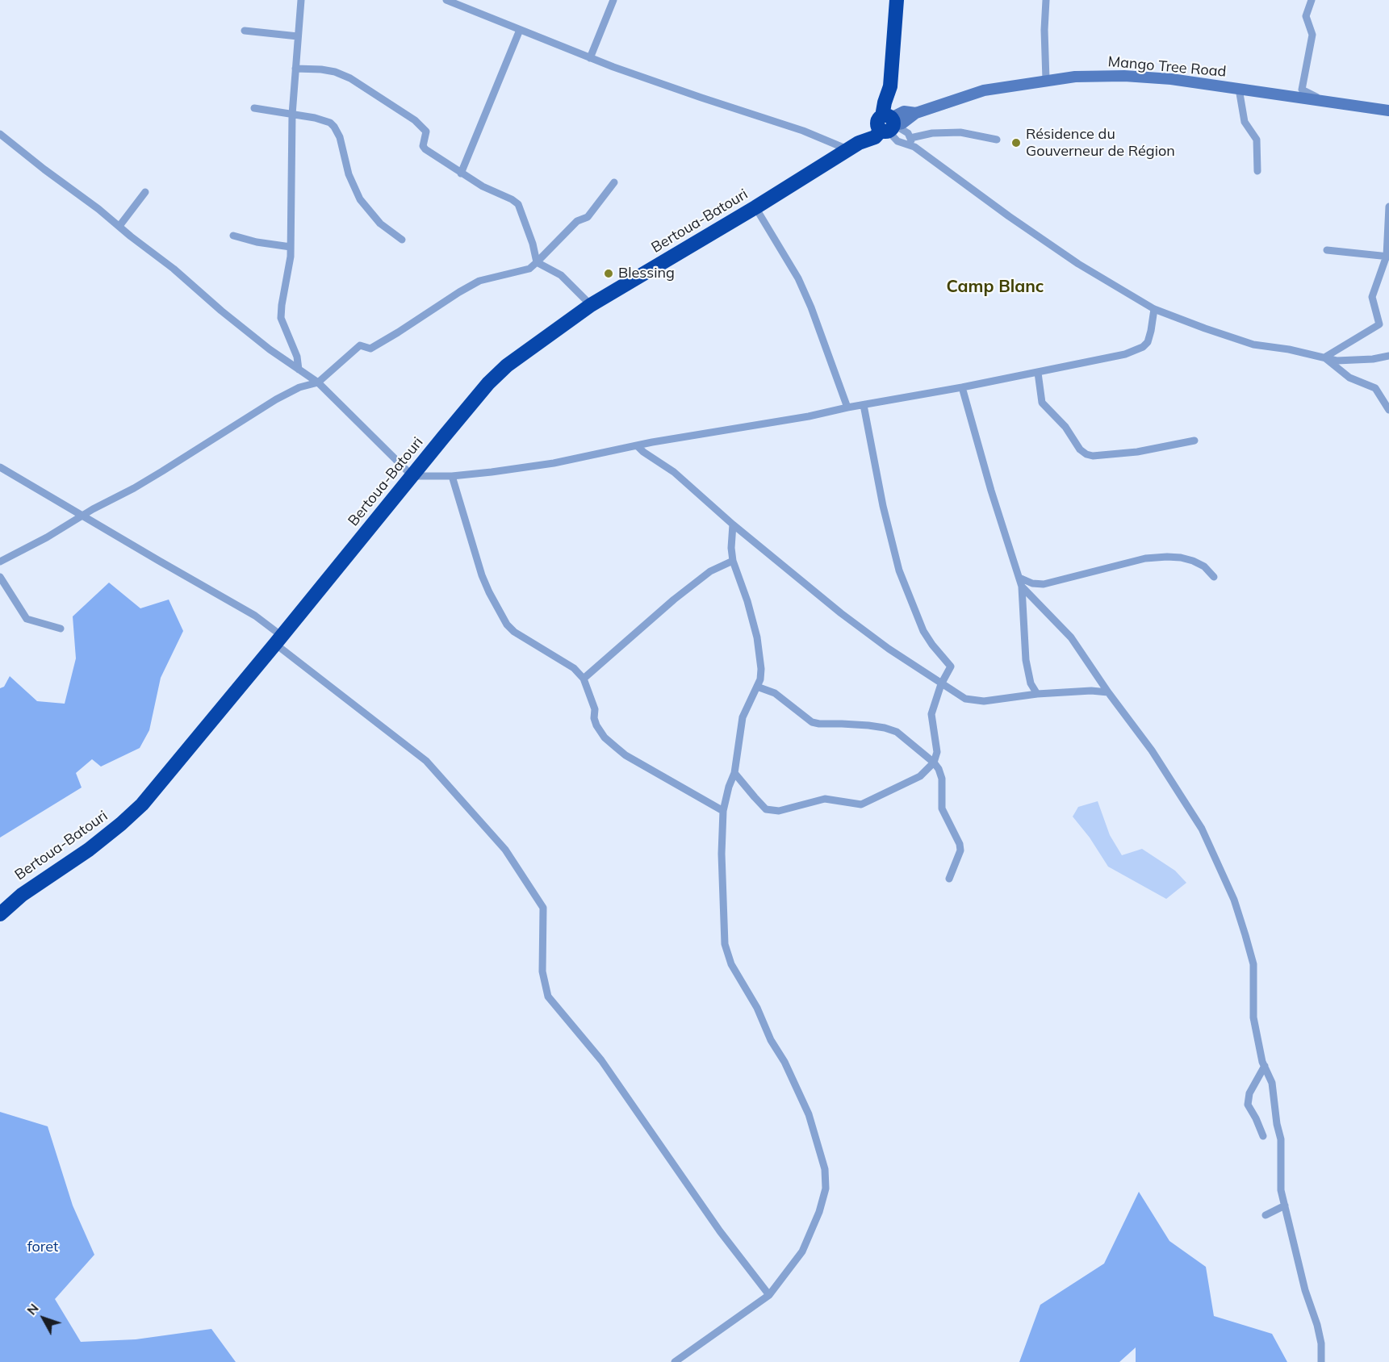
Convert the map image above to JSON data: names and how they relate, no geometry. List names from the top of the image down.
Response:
{
  "streets": {
    "highway": ["Bertoua-Batouri"],
    "main road": ["Mango Tree Road"]
  },
  "crossings": [
    ["Mango Tree Road", "Bertoua-Batouri"]
  ],
  "districts": ["Camp Blanc"],
  "parks": ["foret"],
  "places": ["Résidence du Gouverneur de Région", "Blessing"],
  "north": "top left"
}
